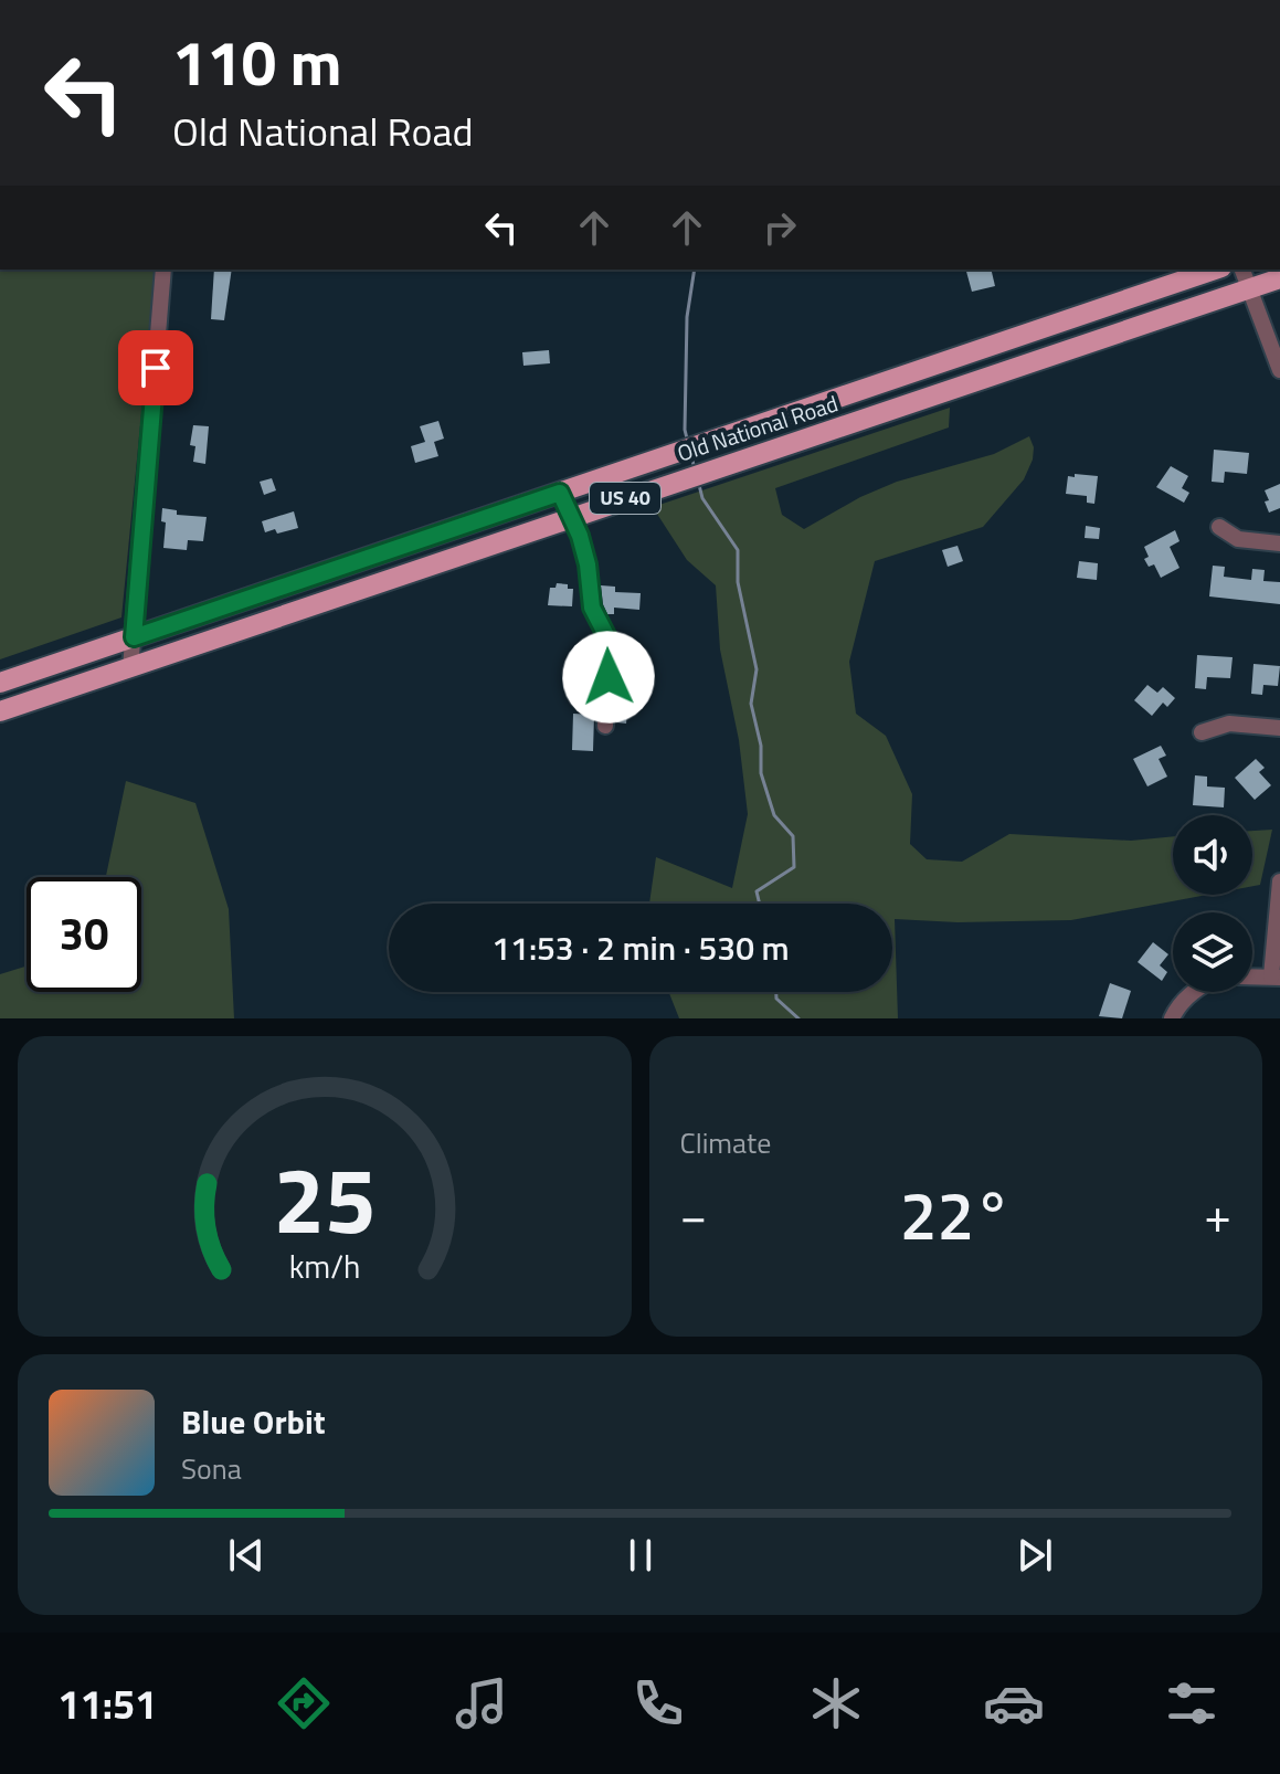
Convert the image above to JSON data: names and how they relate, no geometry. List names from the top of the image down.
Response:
{
  "streets": {
    "main road": ["Old National Road", "US 40"]
  },
  "page": {
    "turn": ["110 m", "Old National Road"],
    "limit": "30",
    "trip": "11:53 · 2 min · 530 m",
    "tile": "Climate",
    "heat": ["−", "22°", "+"],
    "song": ["Blue Orbit", "Sona"],
    "tabs": "11:51",
    "gauge": ["25", "km/h"]
  }
}
